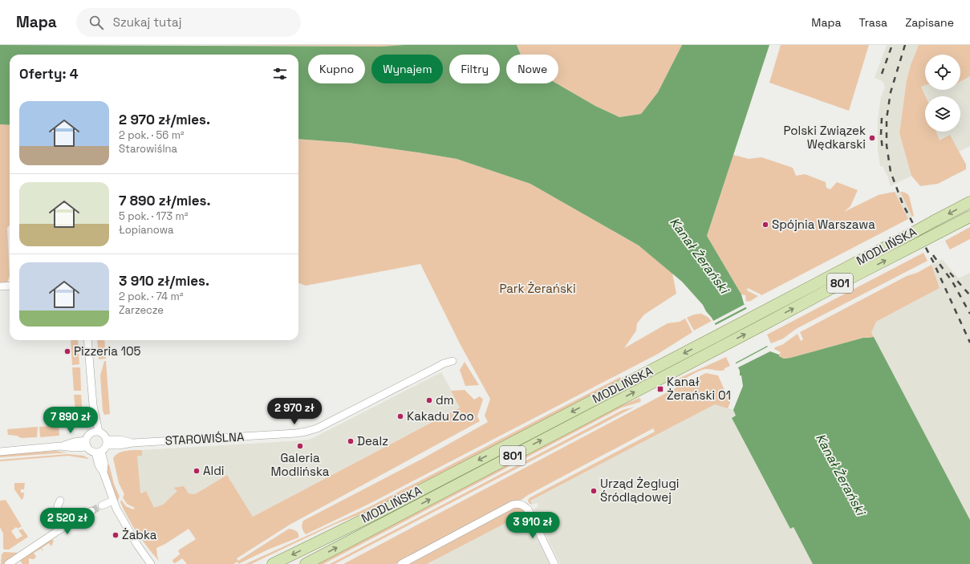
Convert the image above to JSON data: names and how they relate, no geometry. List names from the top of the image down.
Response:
{
  "streets": {
    "main road": ["MODLIŃSKA", "801"],
    "street": ["STAROWIŚLNA"]
  },
  "water": ["Kanał Żerański"],
  "parks": ["Park Żerański"],
  "places": {
    "other": [
      "Polski Związek Wędkarski",
      "Spójnia Warszawa",
      "Pizzeria 105",
      "dm",
      "Kakadu Zoo",
      "Dealz",
      "Galeria Modlińska",
      "Aldi",
      "Urząd Żeglugi Śródlądowej",
      "Żabka"
    ],
    "transit": ["Kanał Żerański 01"]
  },
  "page": {
    "header": "Mapa",
    "search": "Szukaj tutaj",
    "nav": ["Mapa", "Trasa", "Zapisane"],
    "chip": [
      "Kupno",
      "Wynajem",
      "Filtry",
      "Nowe"
    ],
    "heading": "Oferty: 4",
    "list": [
      {
        "name": "2 970 zł/mies.",
        "note": "2 pok. · 56 m² · Starowiślna"
      },
      {
        "name": "7 890 zł/mies.",
        "note": "5 pok. · 173 m² · Łopianowa"
      },
      {
        "name": "3 910 zł/mies.",
        "note": "2 pok. · 74 m² · Zarzecze"
      }
    ],
    "price": [
      "2 970 zł",
      "7 890 zł",
      "2 520 zł",
      "3 910 zł"
    ]
  }
}
